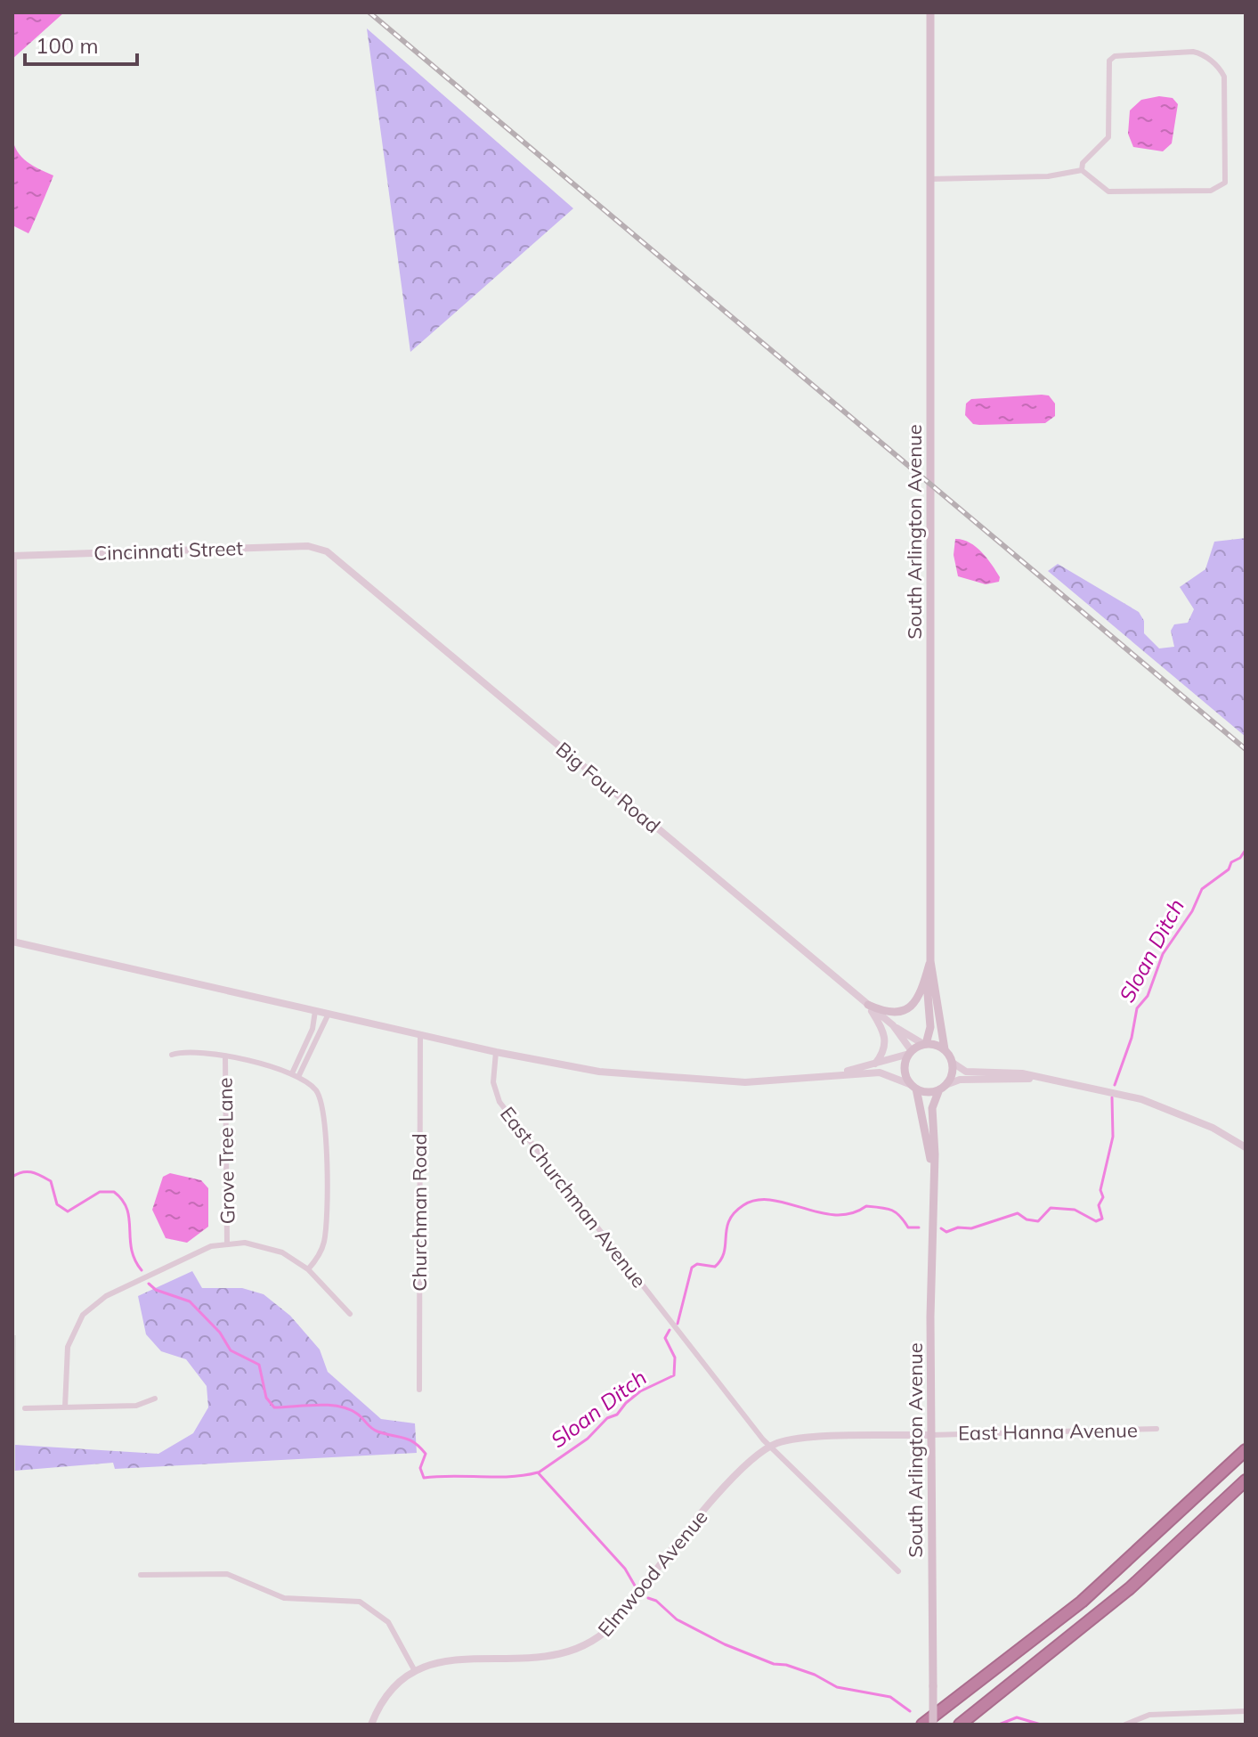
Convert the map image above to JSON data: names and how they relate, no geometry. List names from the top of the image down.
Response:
{
  "streets": {
    "main road": ["South Arlington Avenue"],
    "street": [
      "Cincinnati Street",
      "Big Four Road",
      "Grove Tree Lane",
      "East Churchman Avenue",
      "Churchman Road",
      "East Hanna Avenue",
      "Elmwood Avenue"
    ]
  },
  "crossings": [
    ["South Arlington Avenue", "Big Four Road"],
    ["South Arlington Avenue", "East Hanna Avenue"],
    ["Cincinnati Street", "Big Four Road"],
    ["East Churchman Avenue", "East Hanna Avenue"],
    ["East Churchman Avenue", "Elmwood Avenue"],
    ["East Hanna Avenue", "Elmwood Avenue"]
  ],
  "water": ["Sloan Ditch"],
  "scale_bar": "100 m"
}
